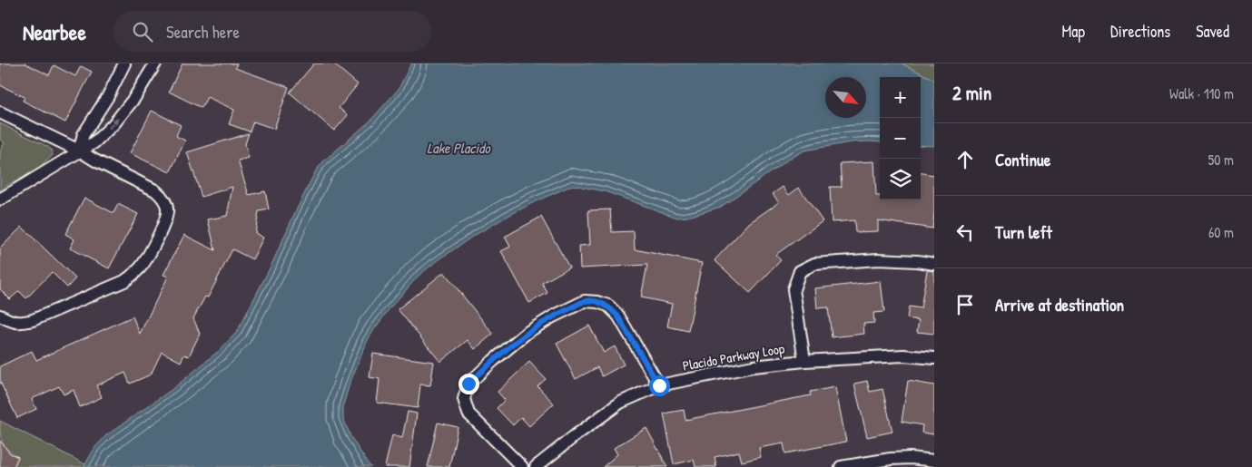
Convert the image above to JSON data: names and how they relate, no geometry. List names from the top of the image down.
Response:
{
  "streets": {
    "street": ["Placido Parkway Loop"]
  },
  "water": ["Lake Placido"],
  "north": "bottom right",
  "page": {
    "header": "Nearbee",
    "search": "Search here",
    "nav": ["Map", "Directions", "Saved"],
    "heading": ["2 min", "Walk · 110 m"],
    "map_buttons": ["+", "−"],
    "list": [
      ["Continue", "50 m"],
      ["Turn left", "60 m"],
      "Arrive at destination"
    ]
  }
}
